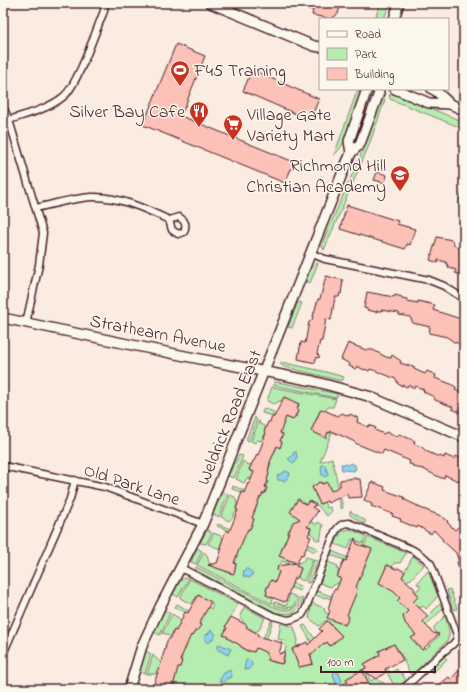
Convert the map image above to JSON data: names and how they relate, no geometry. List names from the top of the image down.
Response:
{
  "streets": {
    "street": ["Strathearn Avenue", "Weldrick Road East", "Old Park Lane"]
  },
  "crossings": [
    ["Strathearn Avenue", "Weldrick Road East"],
    ["Weldrick Road East", "Old Park Lane"]
  ],
  "places": {
    "sports": ["F45 Training"],
    "restaurant": ["Silver Bay Cafe"],
    "supermarket": ["Village Gate Variety Mart"],
    "school or university": ["Richmond Hill Christian Academy"]
  },
  "legend": ["Road", "Park", "Building"],
  "scale_bar": "100 m"
}
